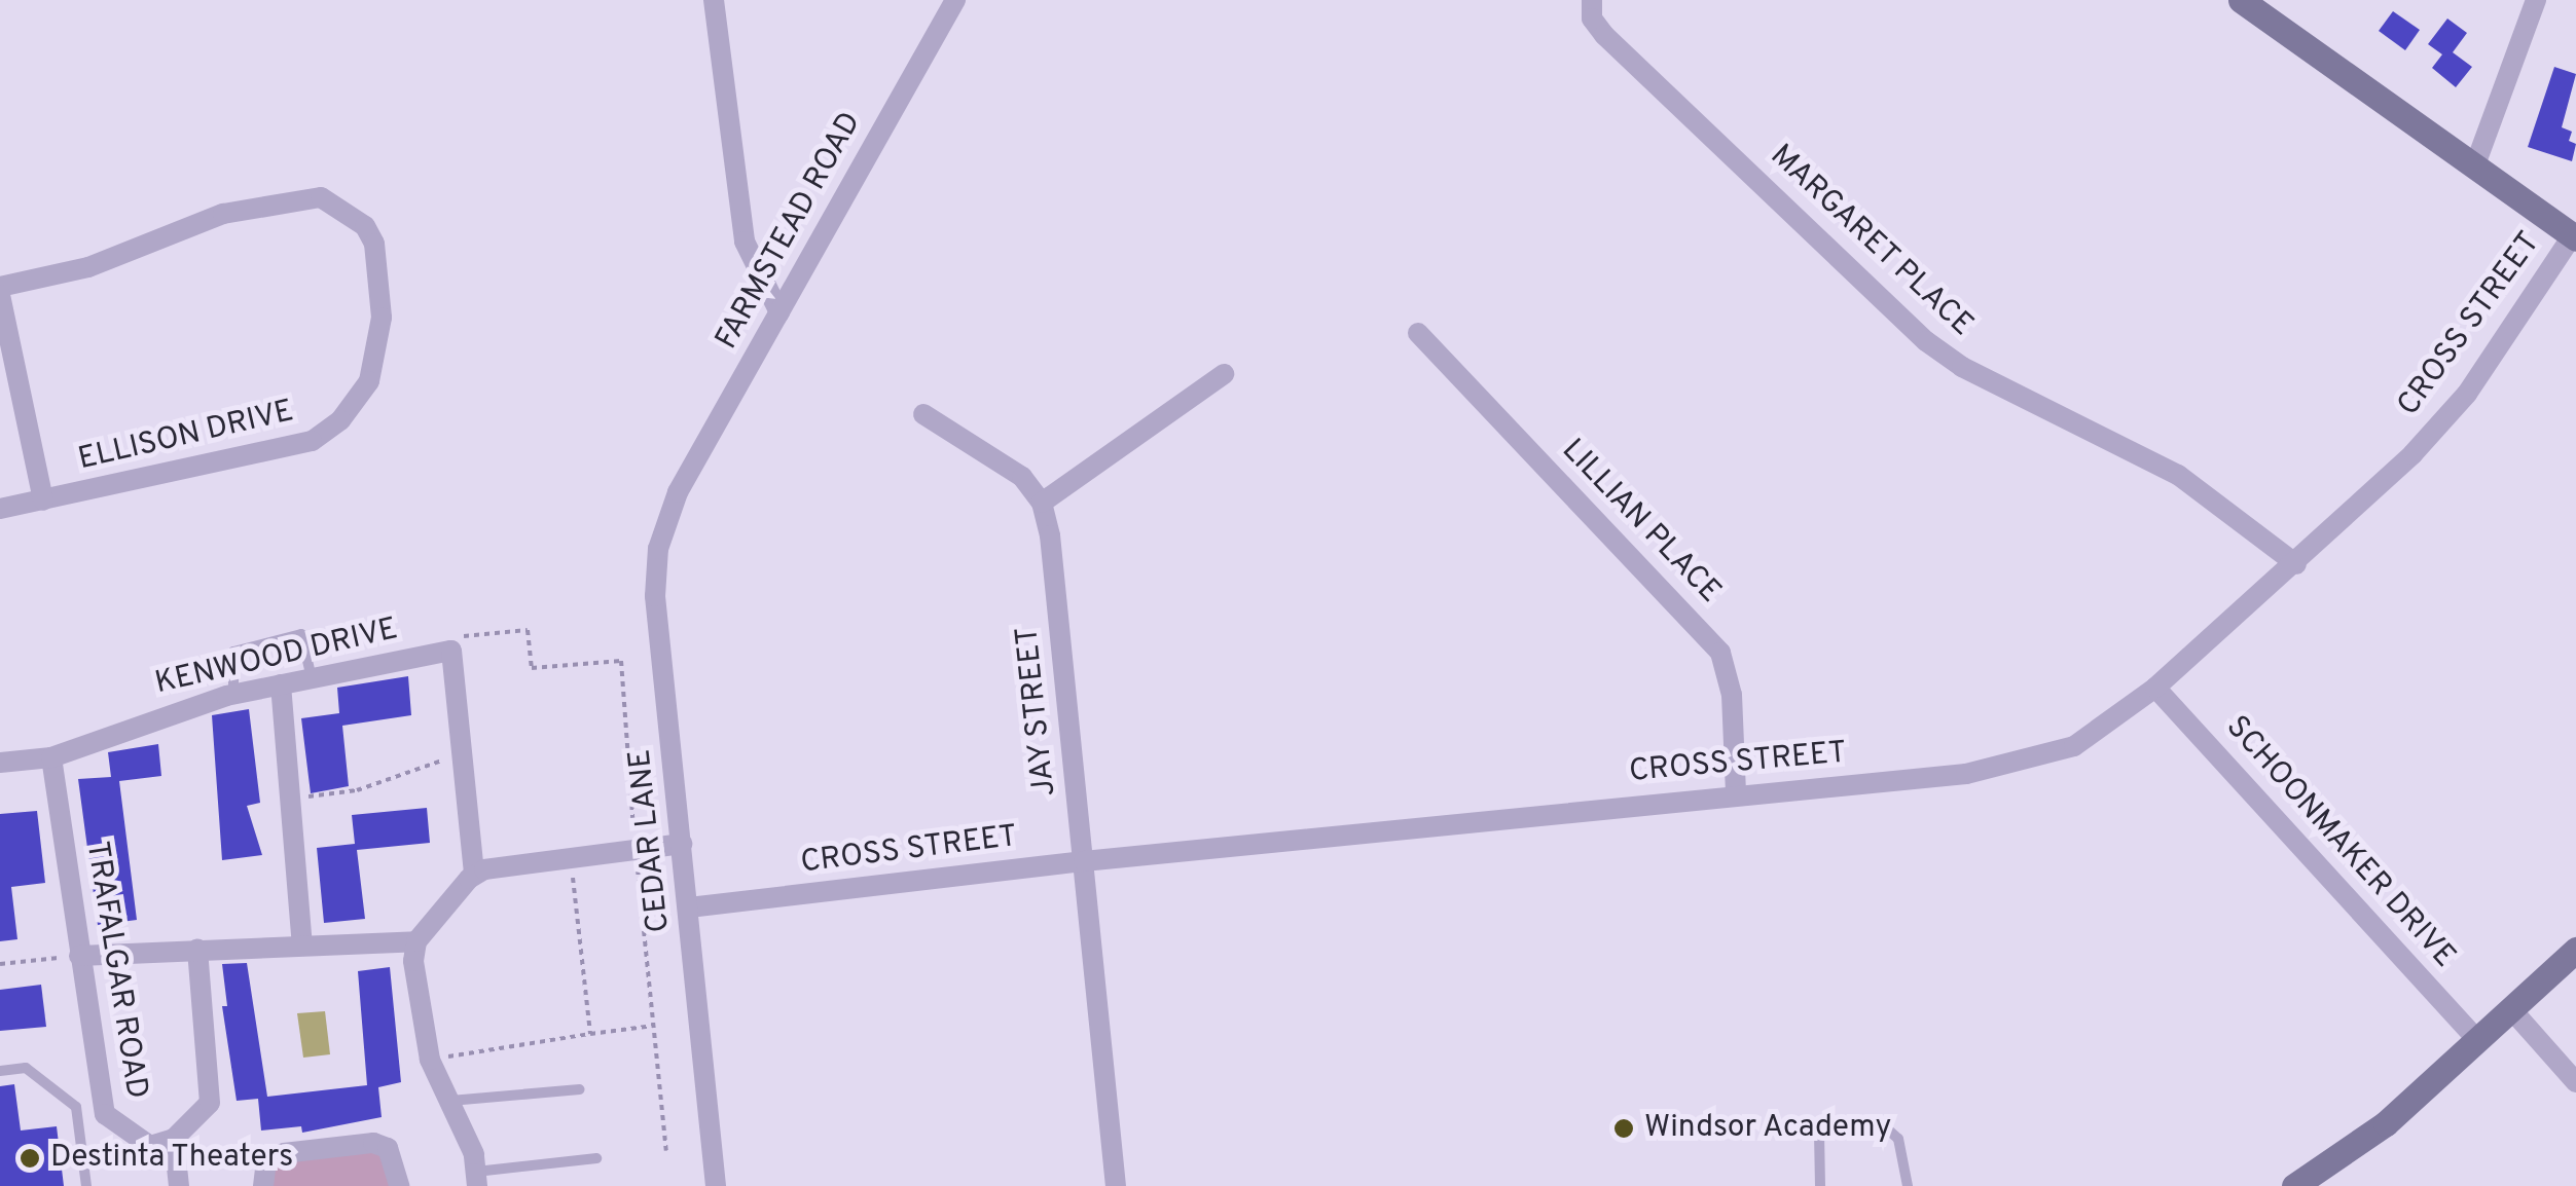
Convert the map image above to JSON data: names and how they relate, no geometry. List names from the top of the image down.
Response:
{
  "streets": {
    "street": [
      "FARMSTEAD ROAD",
      "MARGARET PLACE",
      "CROSS STREET",
      "ELLISON DRIVE",
      "LILLIAN PLACE",
      "KENWOOD DRIVE",
      "JAY STREET",
      "CEDAR LANE",
      "SCHOONMAKER DRIVE",
      "TRAFALGAR ROAD"
    ]
  },
  "crossings": [
    ["FARMSTEAD ROAD", "CEDAR LANE"],
    ["MARGARET PLACE", "CROSS STREET"],
    ["CROSS STREET", "LILLIAN PLACE"],
    ["CROSS STREET", "JAY STREET"],
    ["CROSS STREET", "CEDAR LANE"],
    ["CROSS STREET", "SCHOONMAKER DRIVE"],
    ["KENWOOD DRIVE", "TRAFALGAR ROAD"]
  ],
  "places": ["Windsor Academy", "Destinta Theaters"]
}
